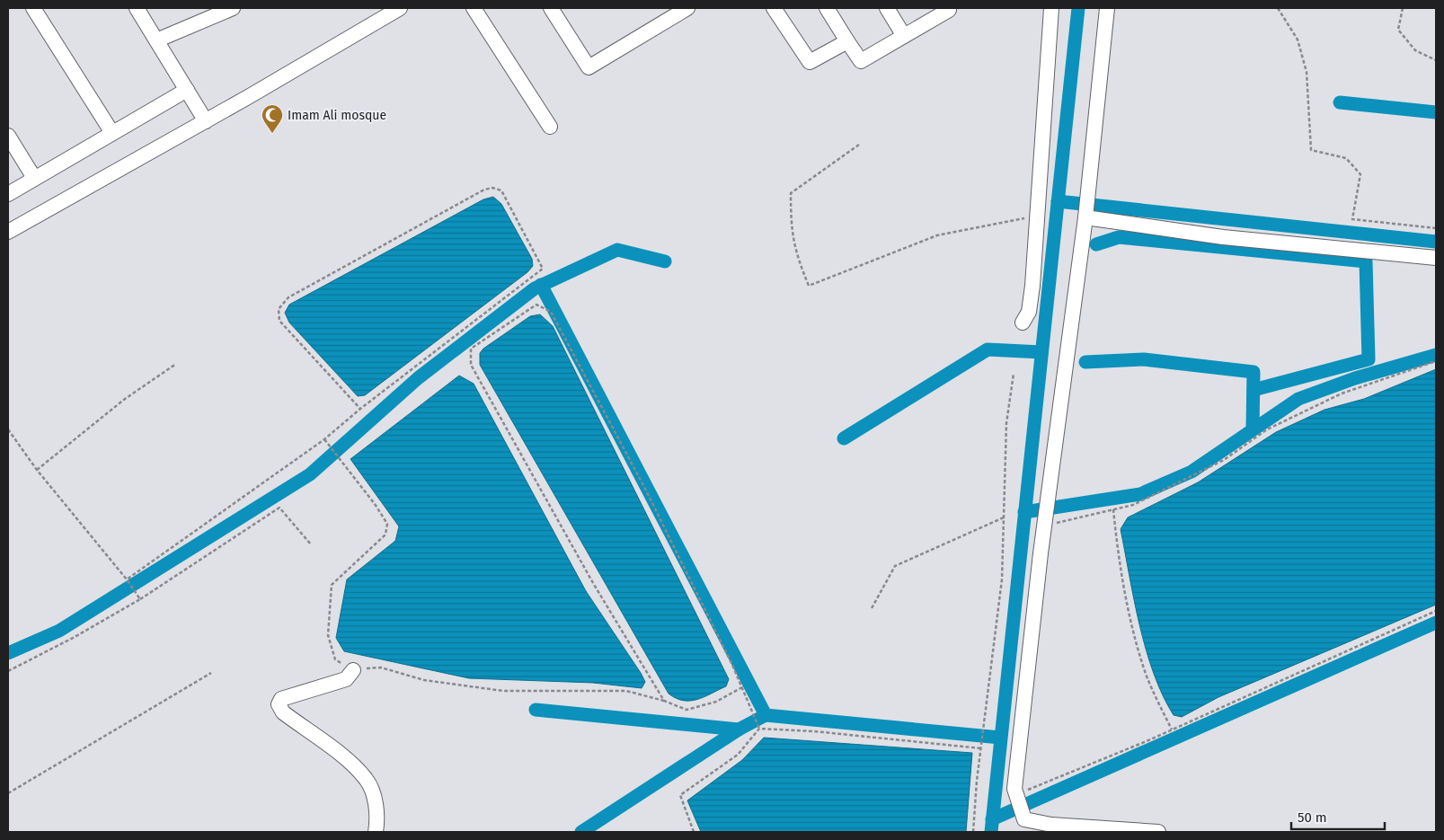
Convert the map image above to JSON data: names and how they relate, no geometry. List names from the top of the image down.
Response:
{
  "places": {
    "mosque": ["Imam Ali mosque"]
  },
  "scale_bar": "50 m"
}
